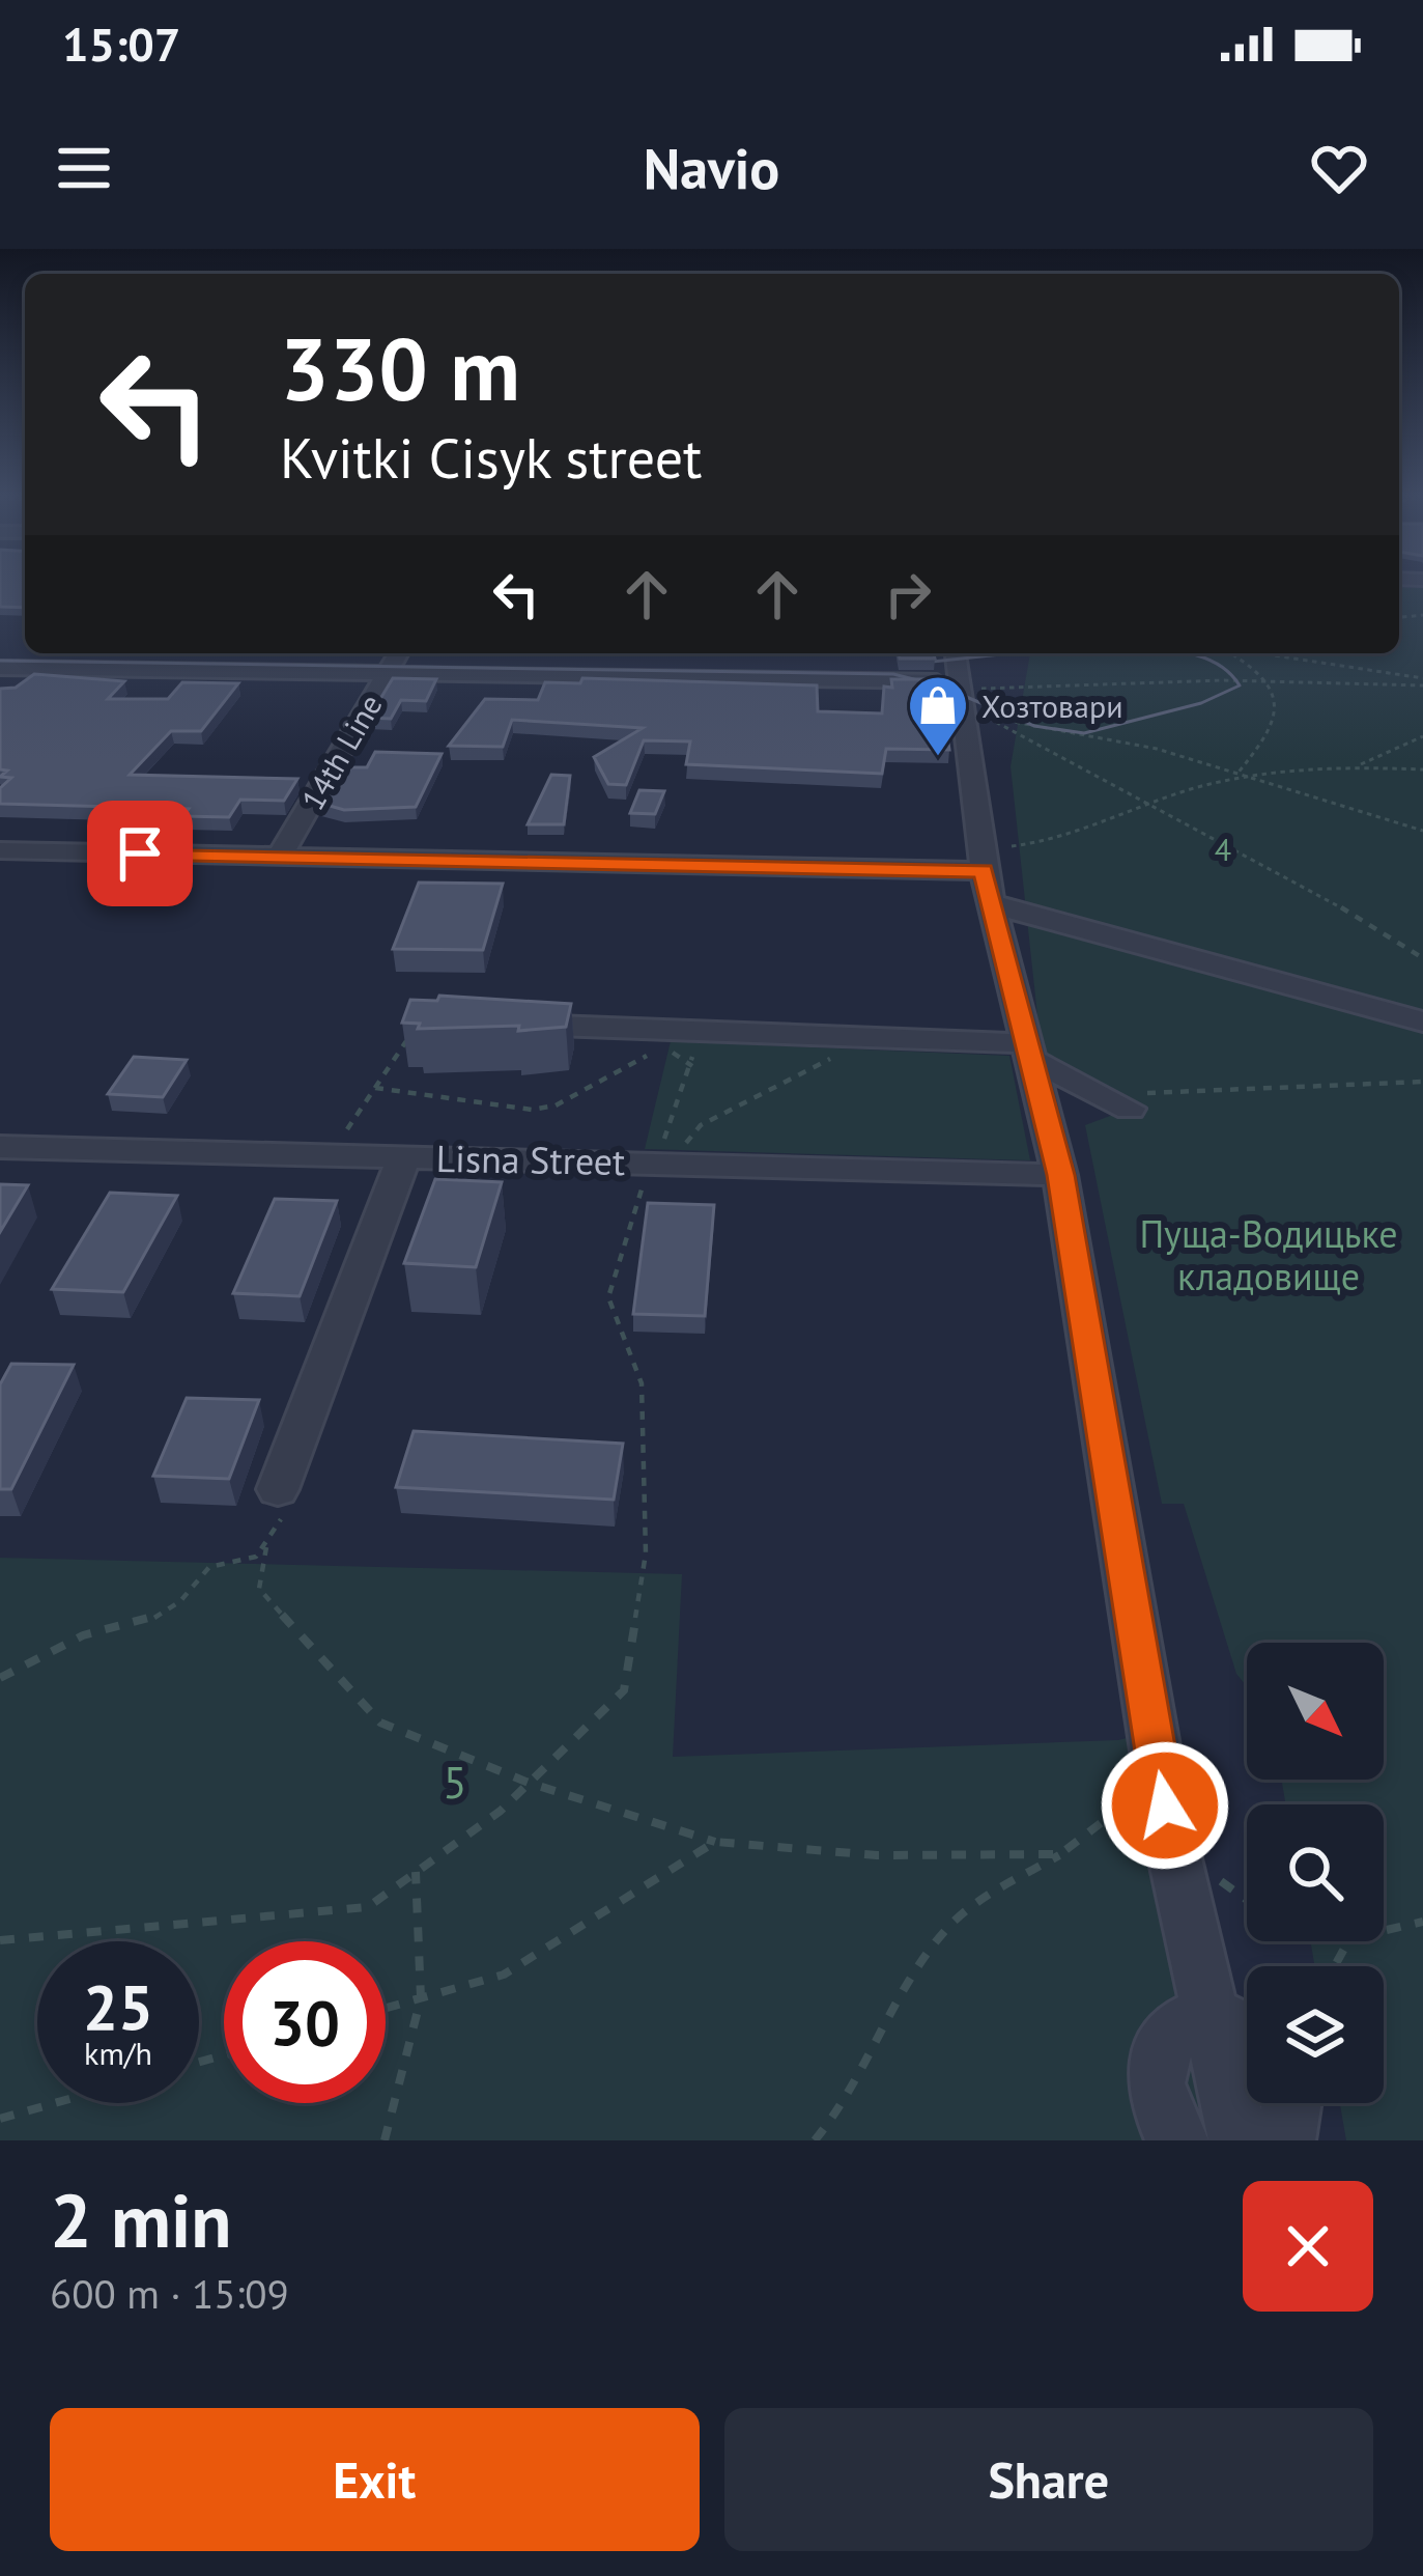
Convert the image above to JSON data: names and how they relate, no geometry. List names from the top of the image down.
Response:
{
  "streets": {
    "street": ["14th Line", "Lisna Street"]
  },
  "parks": ["4", "Пуща-Водицьке кладовище", "5"],
  "places": {
    "shop": ["Хозтовари"]
  },
  "north": "bottom right",
  "page": {
    "status": "15:07",
    "header": "Navio",
    "turn": ["330 m", "Kvitki Cisyk street"],
    "speed": "25 km/h",
    "limit": "30",
    "heading": ["2 min", "600 m · 15:09"],
    "buttons": ["Exit", "Share"]
  }
}
